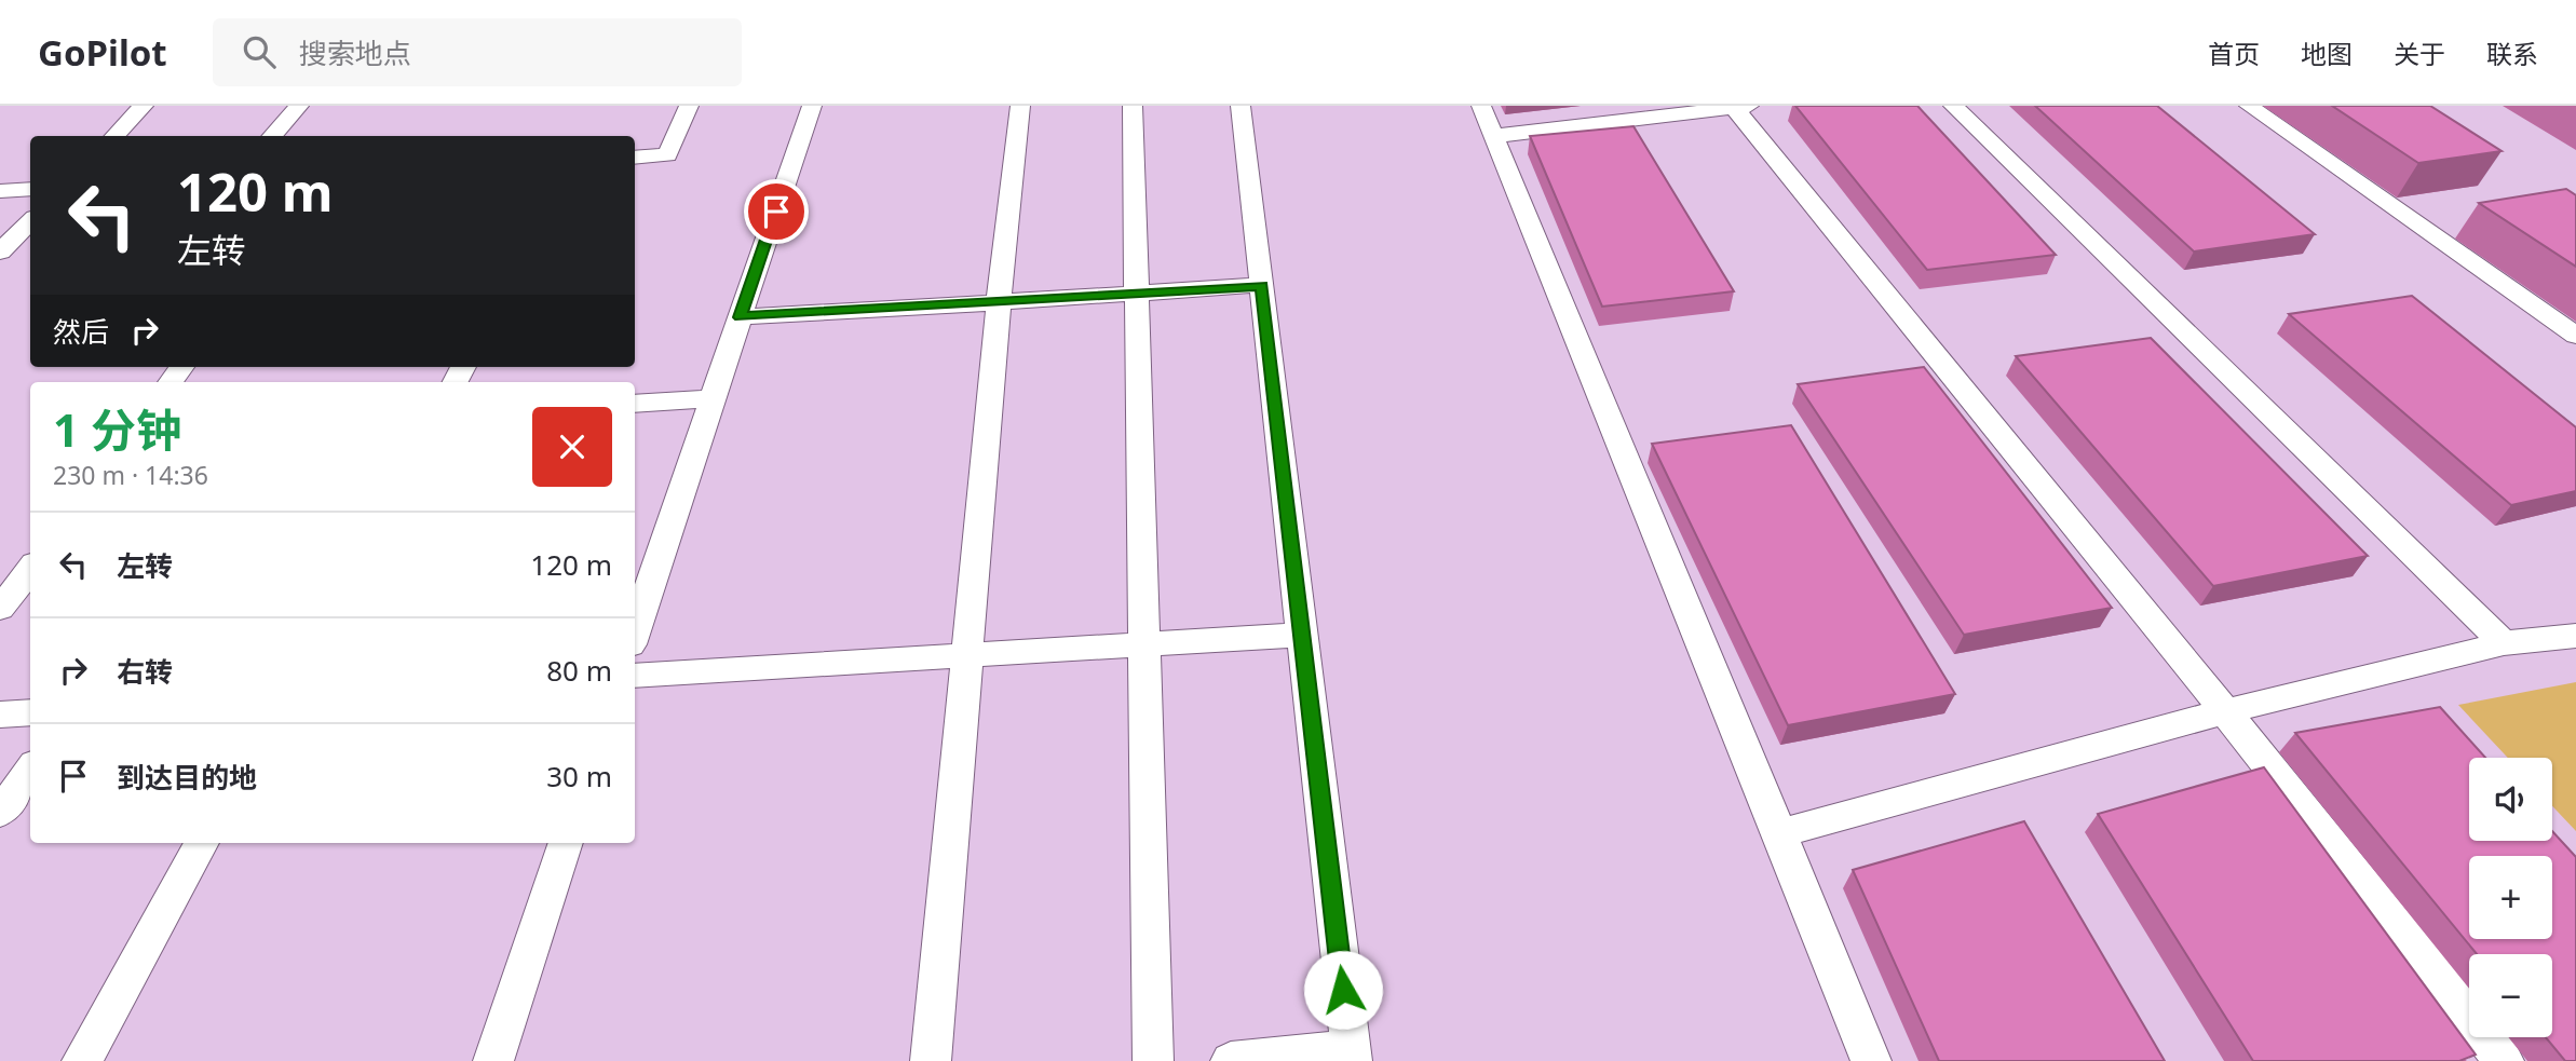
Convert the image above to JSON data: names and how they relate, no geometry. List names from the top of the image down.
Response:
{
  "page": {
    "header": "GoPilot",
    "search": "搜索地点",
    "nav": [
      "首页",
      "地图",
      "关于",
      "联系"
    ],
    "turn": ["120 m", "左转"],
    "then": "然后",
    "heading": ["1 分钟", "230 m · 14:36"],
    "list": [
      {
        "name": "左转",
        "value": "120 m"
      },
      {
        "name": "右转",
        "value": "80 m"
      },
      {
        "name": "到达目的地",
        "value": "30 m"
      }
    ],
    "map_buttons": ["+", "−"]
  }
}
